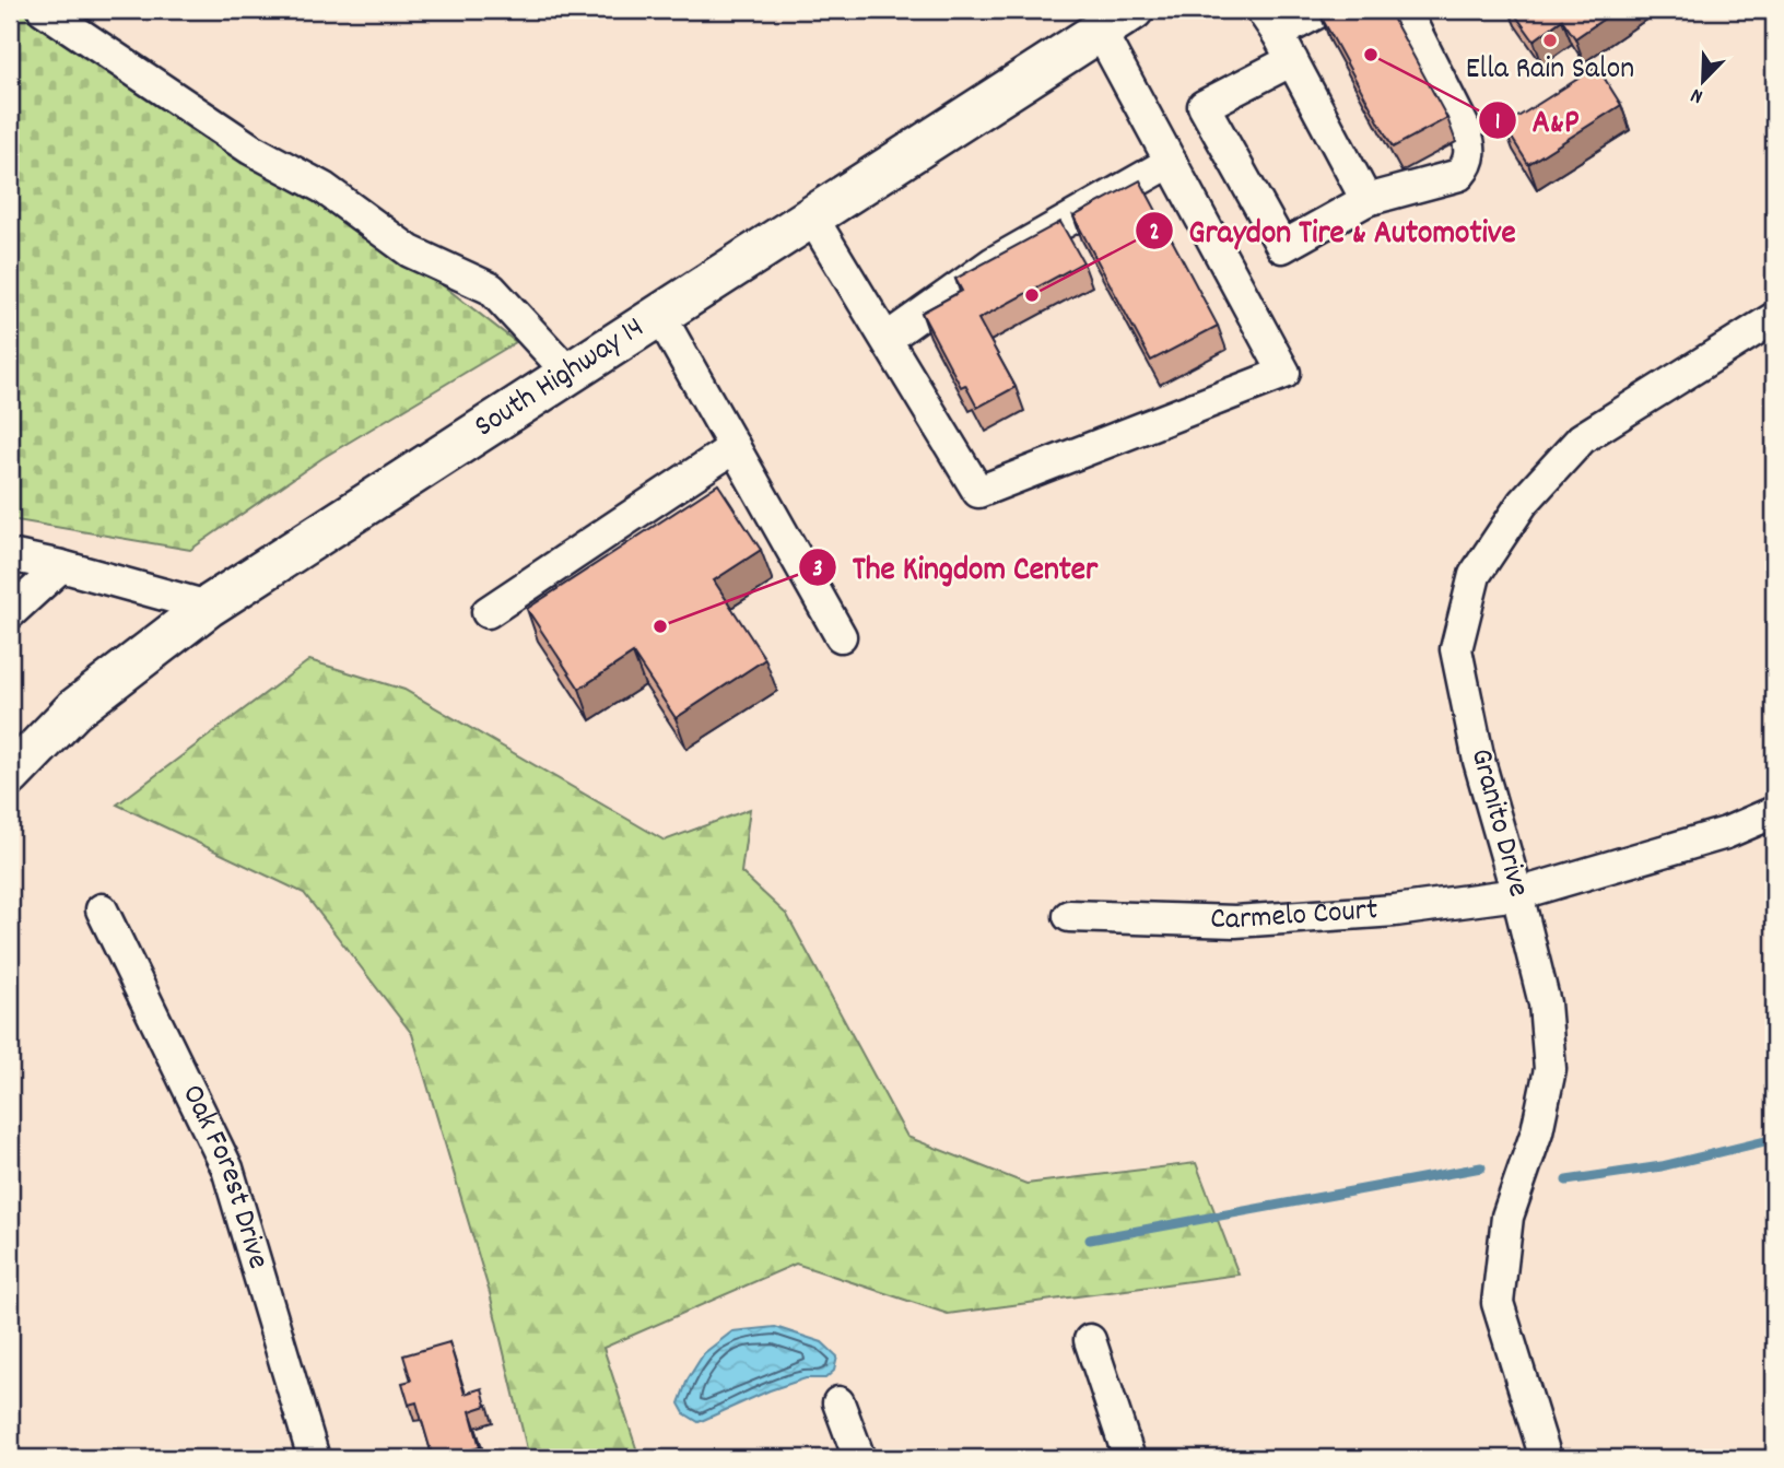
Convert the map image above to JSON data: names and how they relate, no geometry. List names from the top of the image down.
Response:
{
  "streets": {
    "main road": ["South Highway 14"],
    "street": ["Granito Drive", "Carmelo Court", "Oak Forest Drive"]
  },
  "crossings": [
    ["Granito Drive", "Carmelo Court"]
  ],
  "places": [
    "Ella Rain Salon",
    "A&P",
    "Graydon Tire & Automotive",
    "The Kingdom Center"
  ],
  "north": "bottom left"
}
